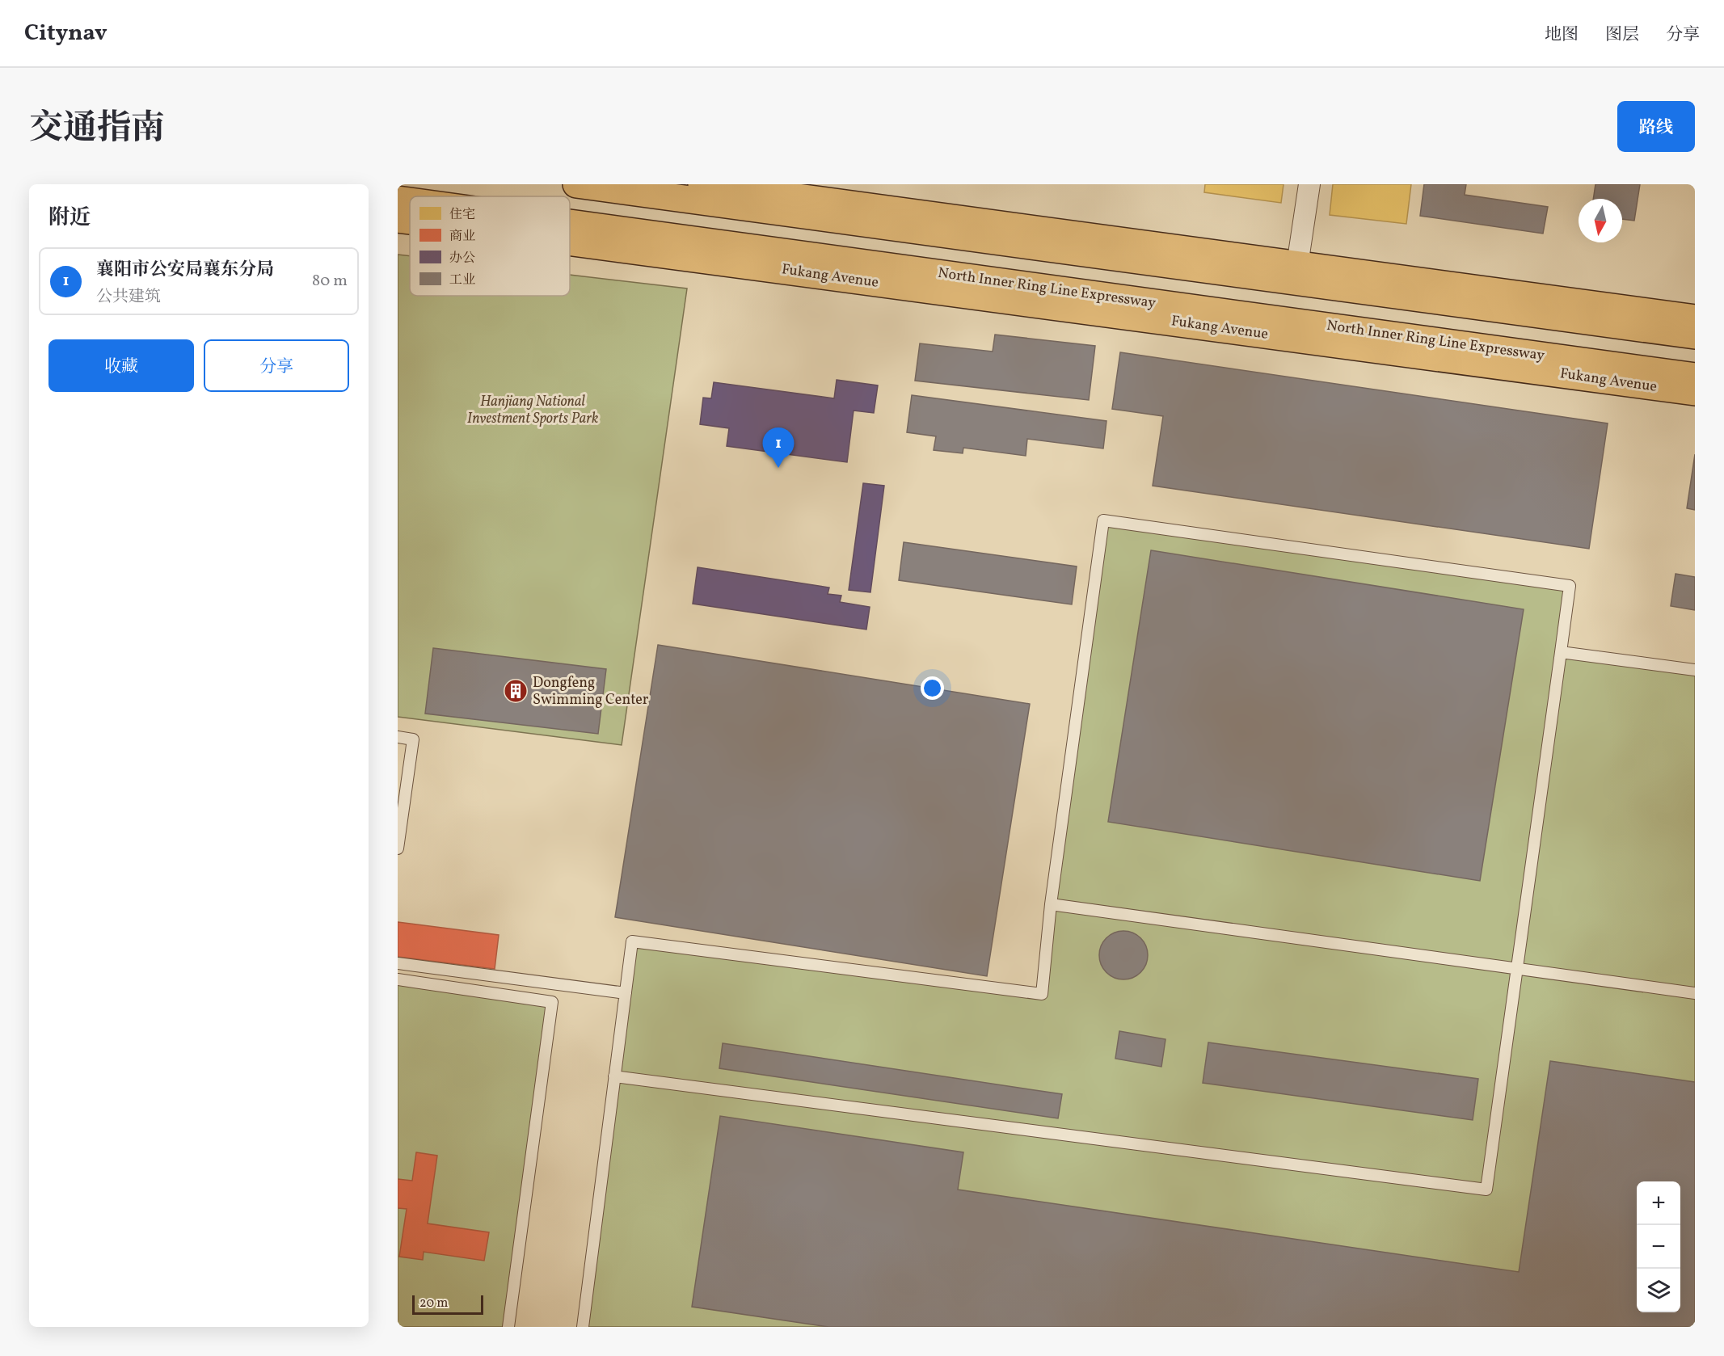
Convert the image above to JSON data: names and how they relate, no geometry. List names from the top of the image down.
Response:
{
  "streets": {
    "main road": ["Fukang Avenue", "North Inner Ring Line Expressway"]
  },
  "parks": ["Hanjiang National Investment Sports Park"],
  "places": {
    "building": ["Dongfeng Swimming Center"]
  },
  "legend": [
    "住宅",
    "商业",
    "办公",
    "工业"
  ],
  "scale_bar": "20 m",
  "north": "bottom",
  "page": {
    "header": "Citynav",
    "nav": ["地图", "图层", "分享"],
    "title": "交通指南",
    "buttons": [
      "路线",
      ["收藏", "分享"]
    ],
    "heading": "附近",
    "list": [
      {
        "mark": "1",
        "name": "襄阳市公安局襄东分局",
        "note": "公共建筑",
        "value": "80 m"
      }
    ],
    "pins": "1",
    "map_buttons": ["+", "−"],
    "scale": "20 m"
  }
}
